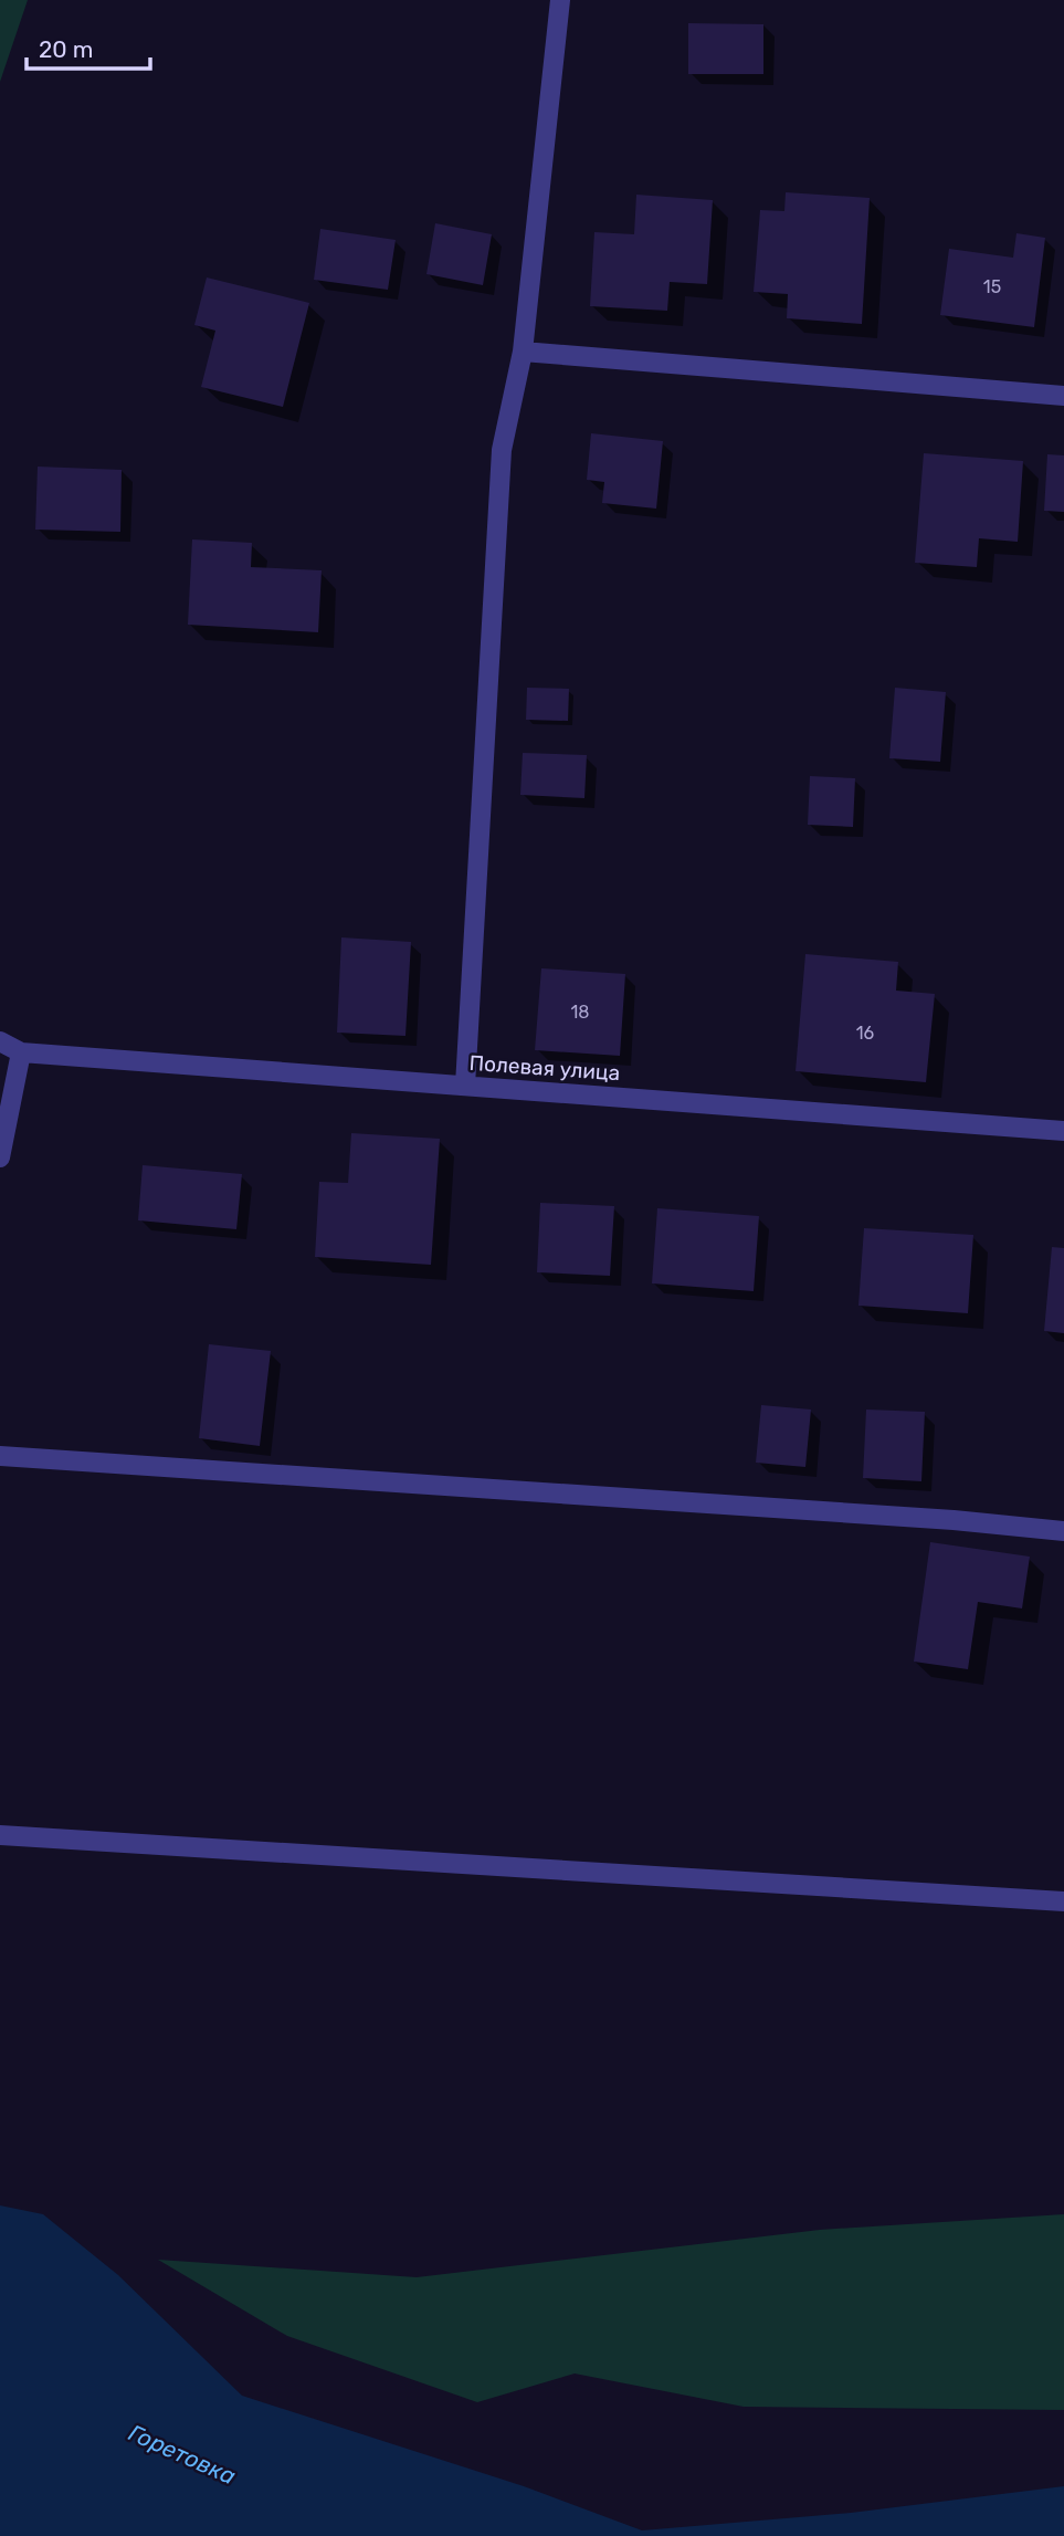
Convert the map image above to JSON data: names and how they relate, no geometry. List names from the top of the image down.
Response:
{
  "streets": {
    "street": ["Полевая улица"]
  },
  "water": ["Горетовка"],
  "house_numbers": ["15", "18", "16"],
  "scale_bar": "20 m"
}
